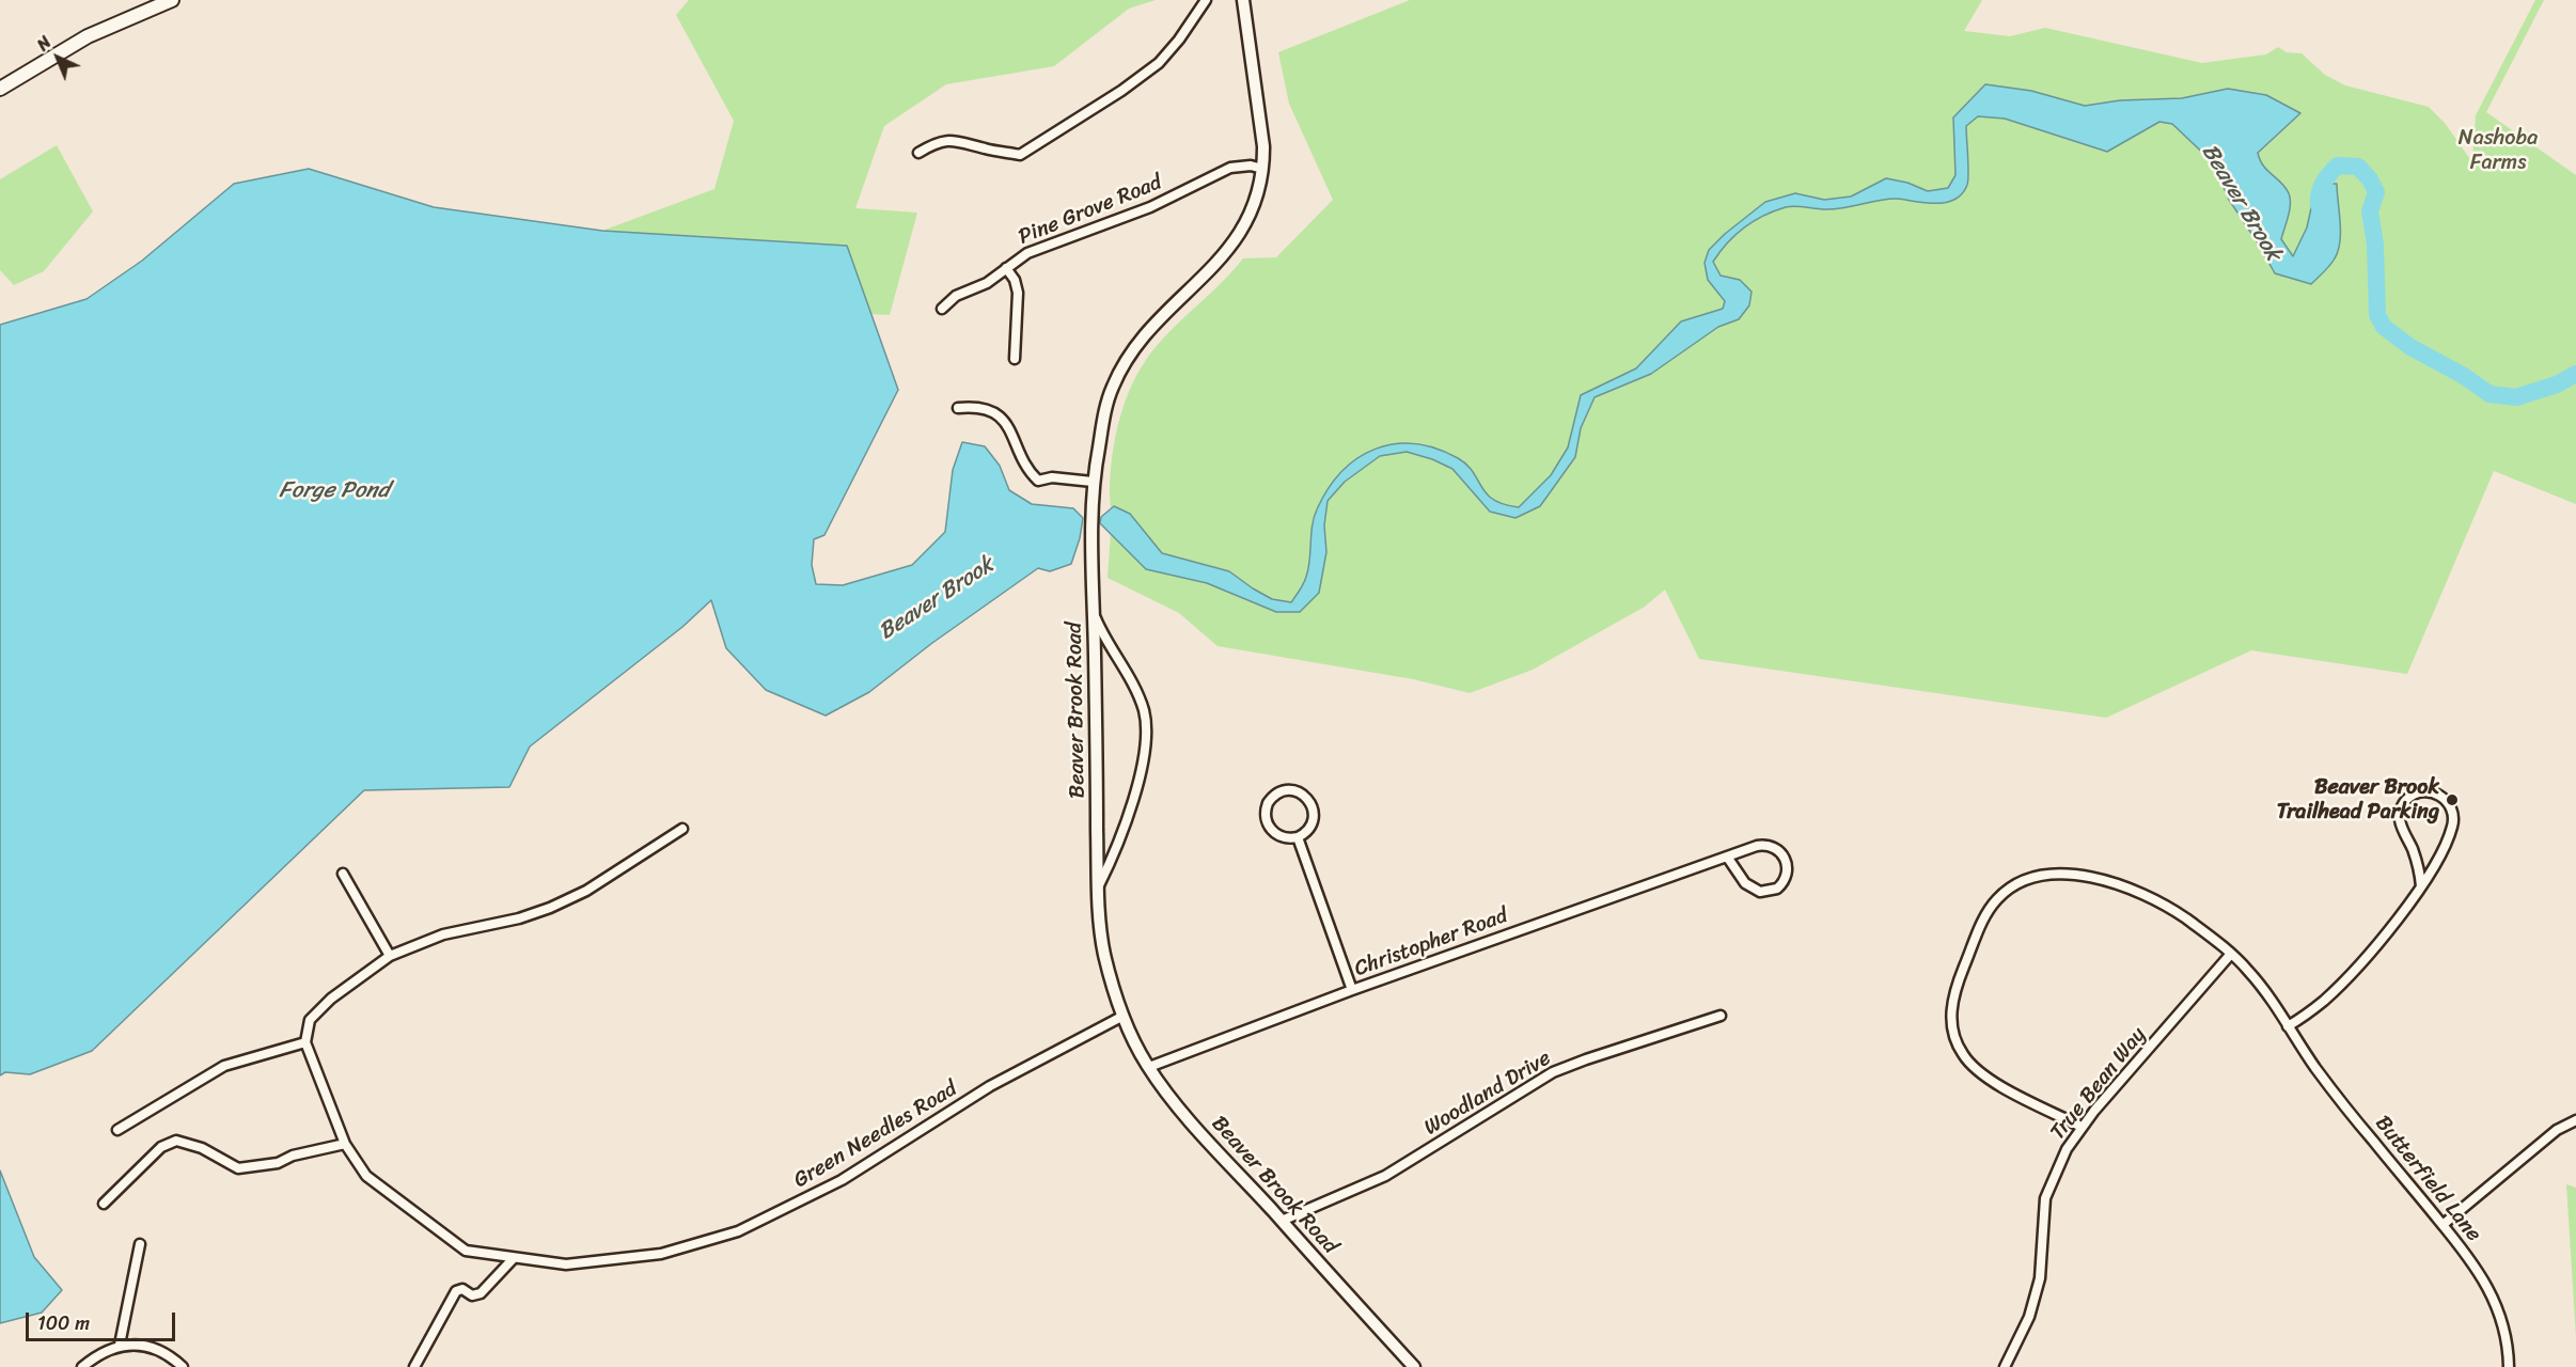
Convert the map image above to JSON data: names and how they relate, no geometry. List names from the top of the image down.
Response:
{
  "streets": {
    "street": [
      "Pine Grove Road",
      "Beaver Brook Road",
      "Christopher Road",
      "True Bean Way",
      "Woodland Drive",
      "Green Needles Road",
      "Butterfield Lane"
    ]
  },
  "crossings": [
    ["Pine Grove Road", "Beaver Brook Road"],
    ["Beaver Brook Road", "Christopher Road"],
    ["Beaver Brook Road", "Woodland Drive"],
    ["Beaver Brook Road", "Green Needles Road"],
    ["True Bean Way", "Butterfield Lane"]
  ],
  "water": ["Beaver Brook", "Forge Pond"],
  "parks": ["Nashoba Farms"],
  "places": ["Beaver Brook Trailhead Parking"],
  "scale_bar": "100 m",
  "north": "top left"
}
